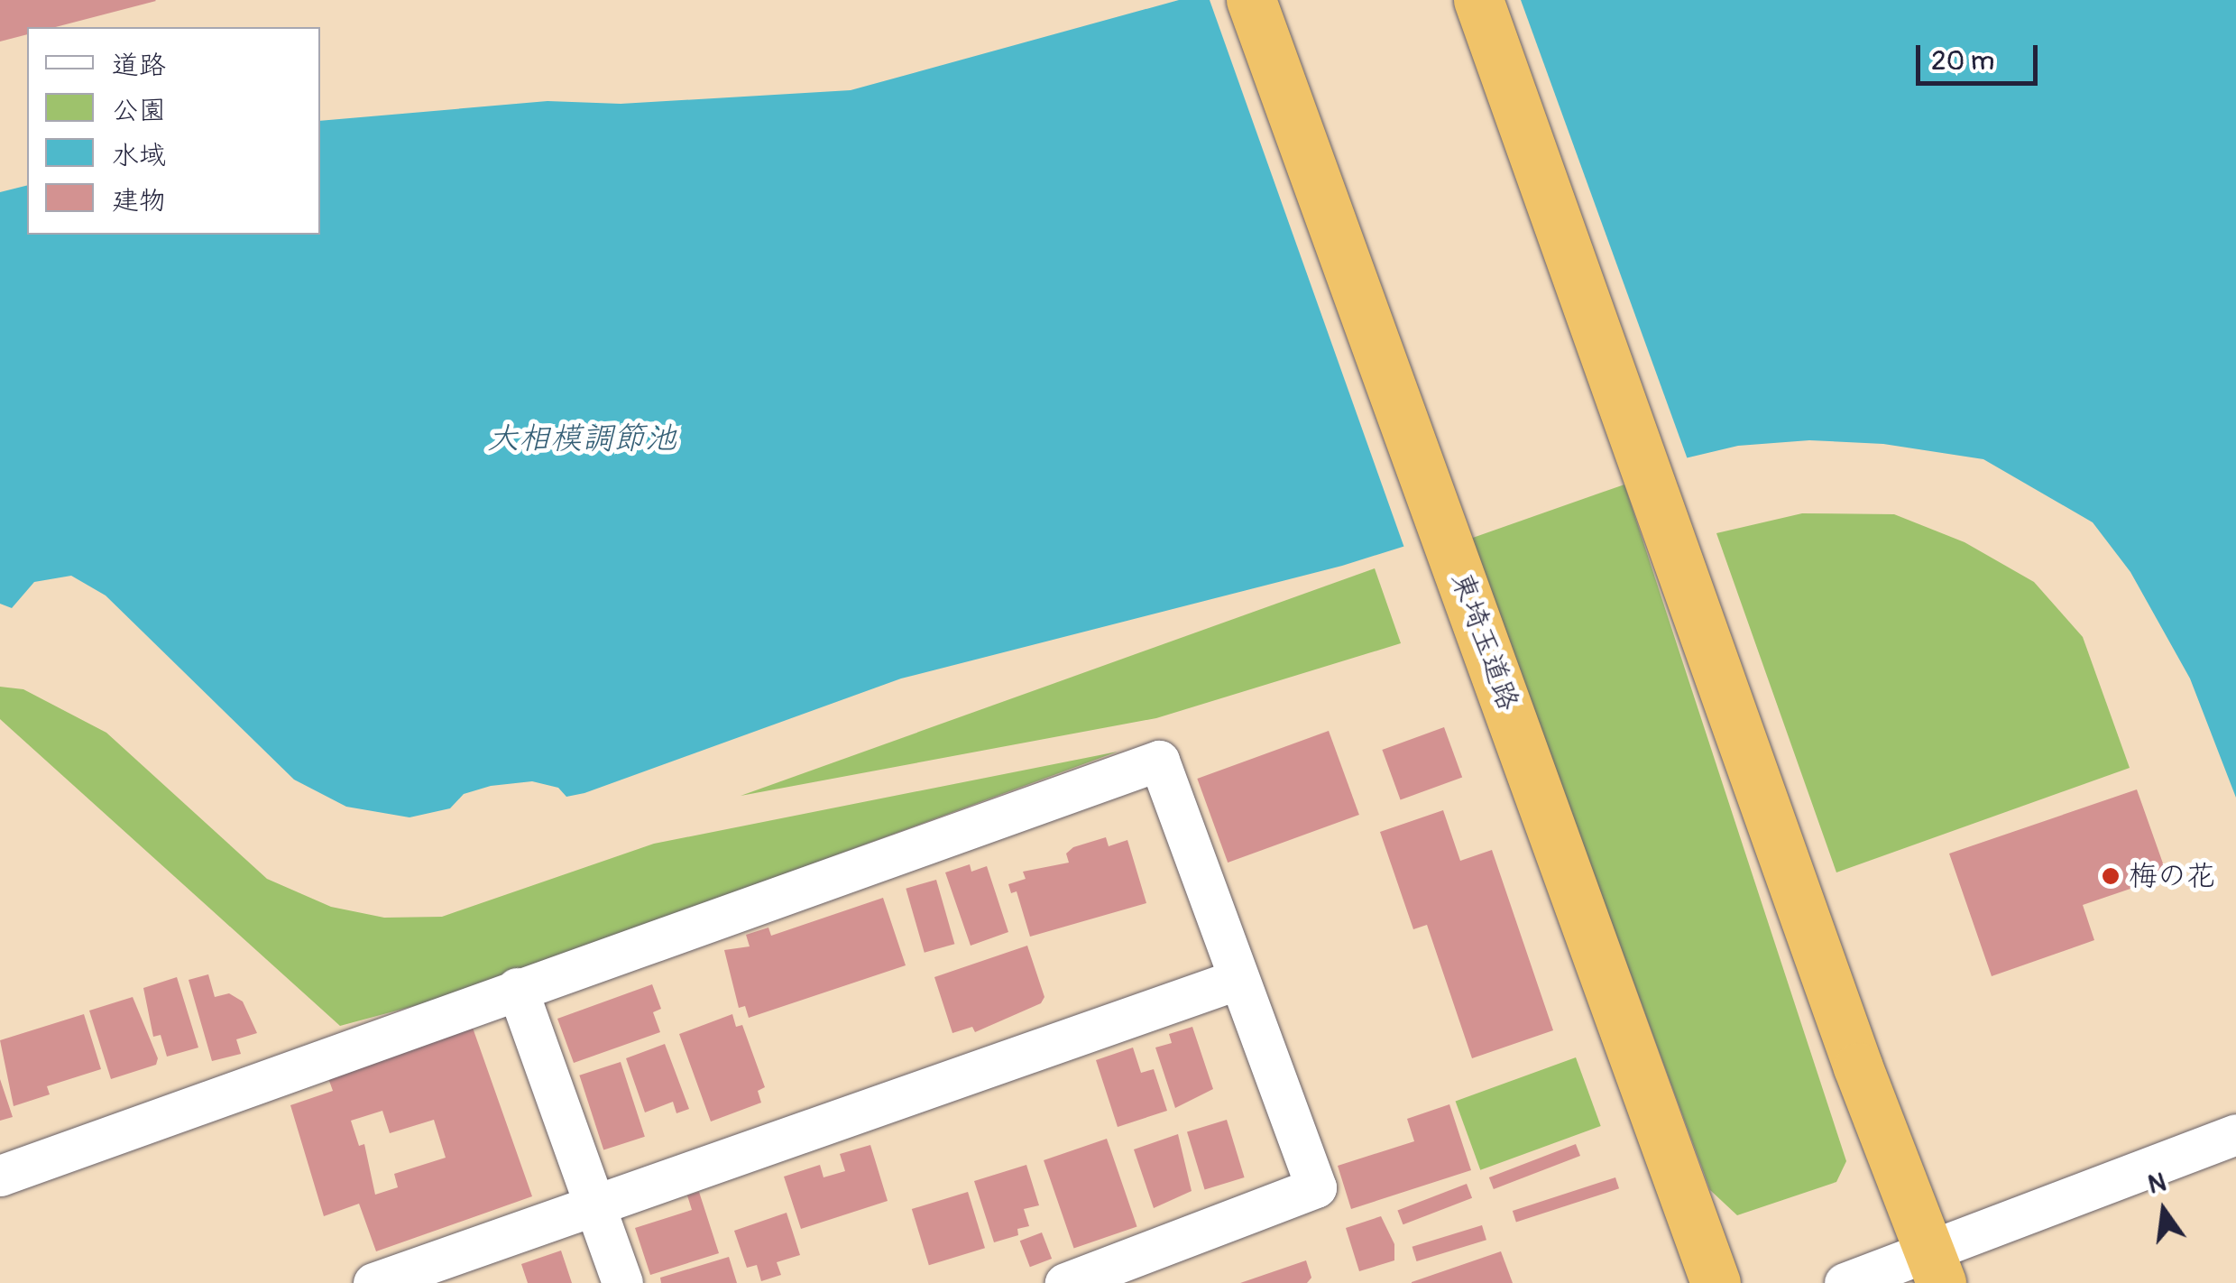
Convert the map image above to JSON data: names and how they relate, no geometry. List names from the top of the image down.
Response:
{
  "streets": {
    "highway": ["東埼玉道路"]
  },
  "water": ["大相模調節池"],
  "places": ["梅の花"],
  "legend": [
    "道路",
    "公園",
    "水域",
    "建物"
  ],
  "scale_bar": "20 m",
  "north": "top"
}
